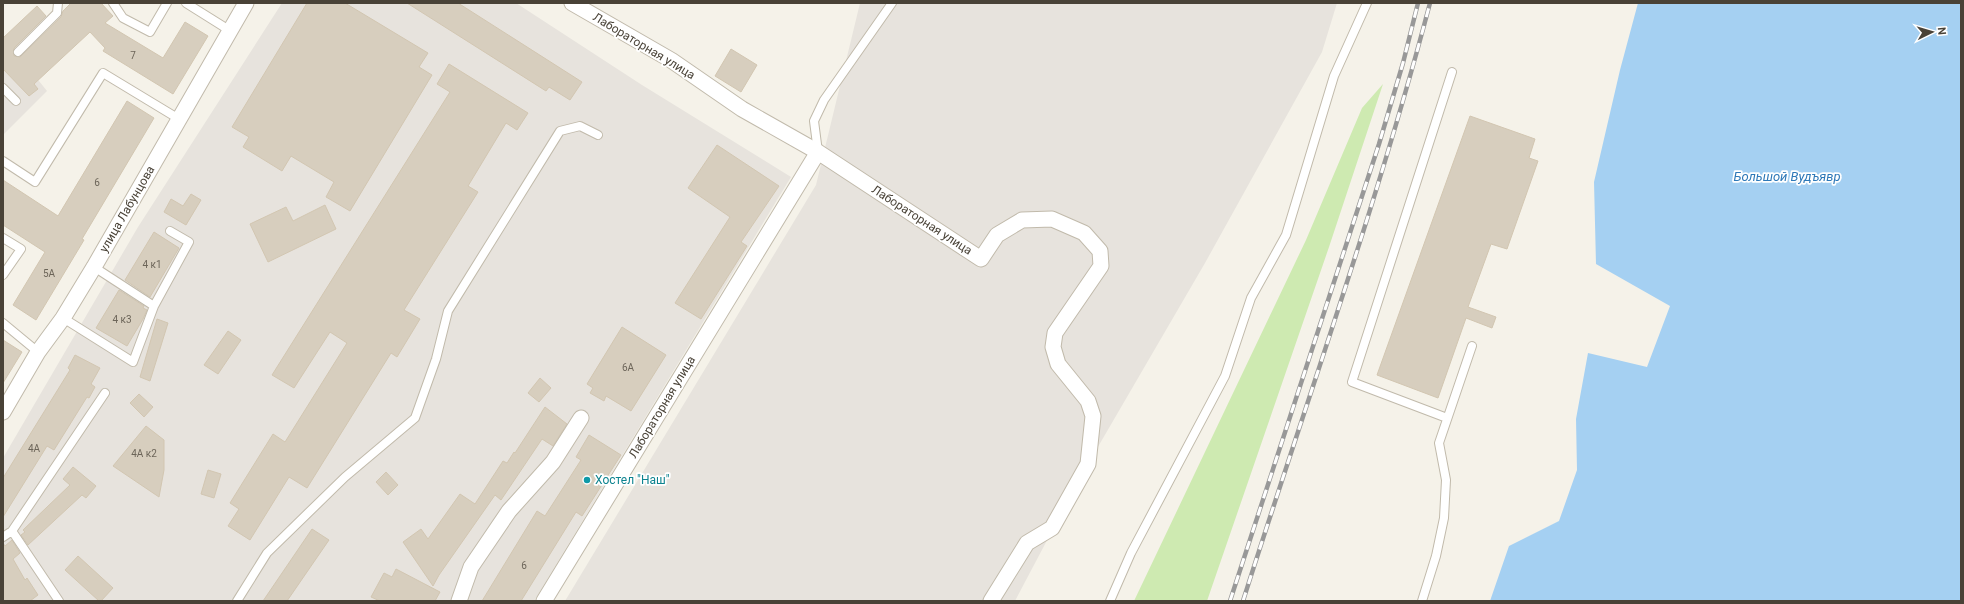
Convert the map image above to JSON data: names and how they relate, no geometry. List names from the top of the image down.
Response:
{
  "streets": {
    "street": ["Лабораторная улица", "улица Лабунцова"]
  },
  "water": ["Большой Вудъявр"],
  "places": ["Хостел \"Наш\""],
  "house_numbers": [
    "7",
    "6",
    "4 к1",
    "5А",
    "4 к3",
    "6А",
    "4А",
    "4А к2",
    "6"
  ],
  "north": "right"
}
